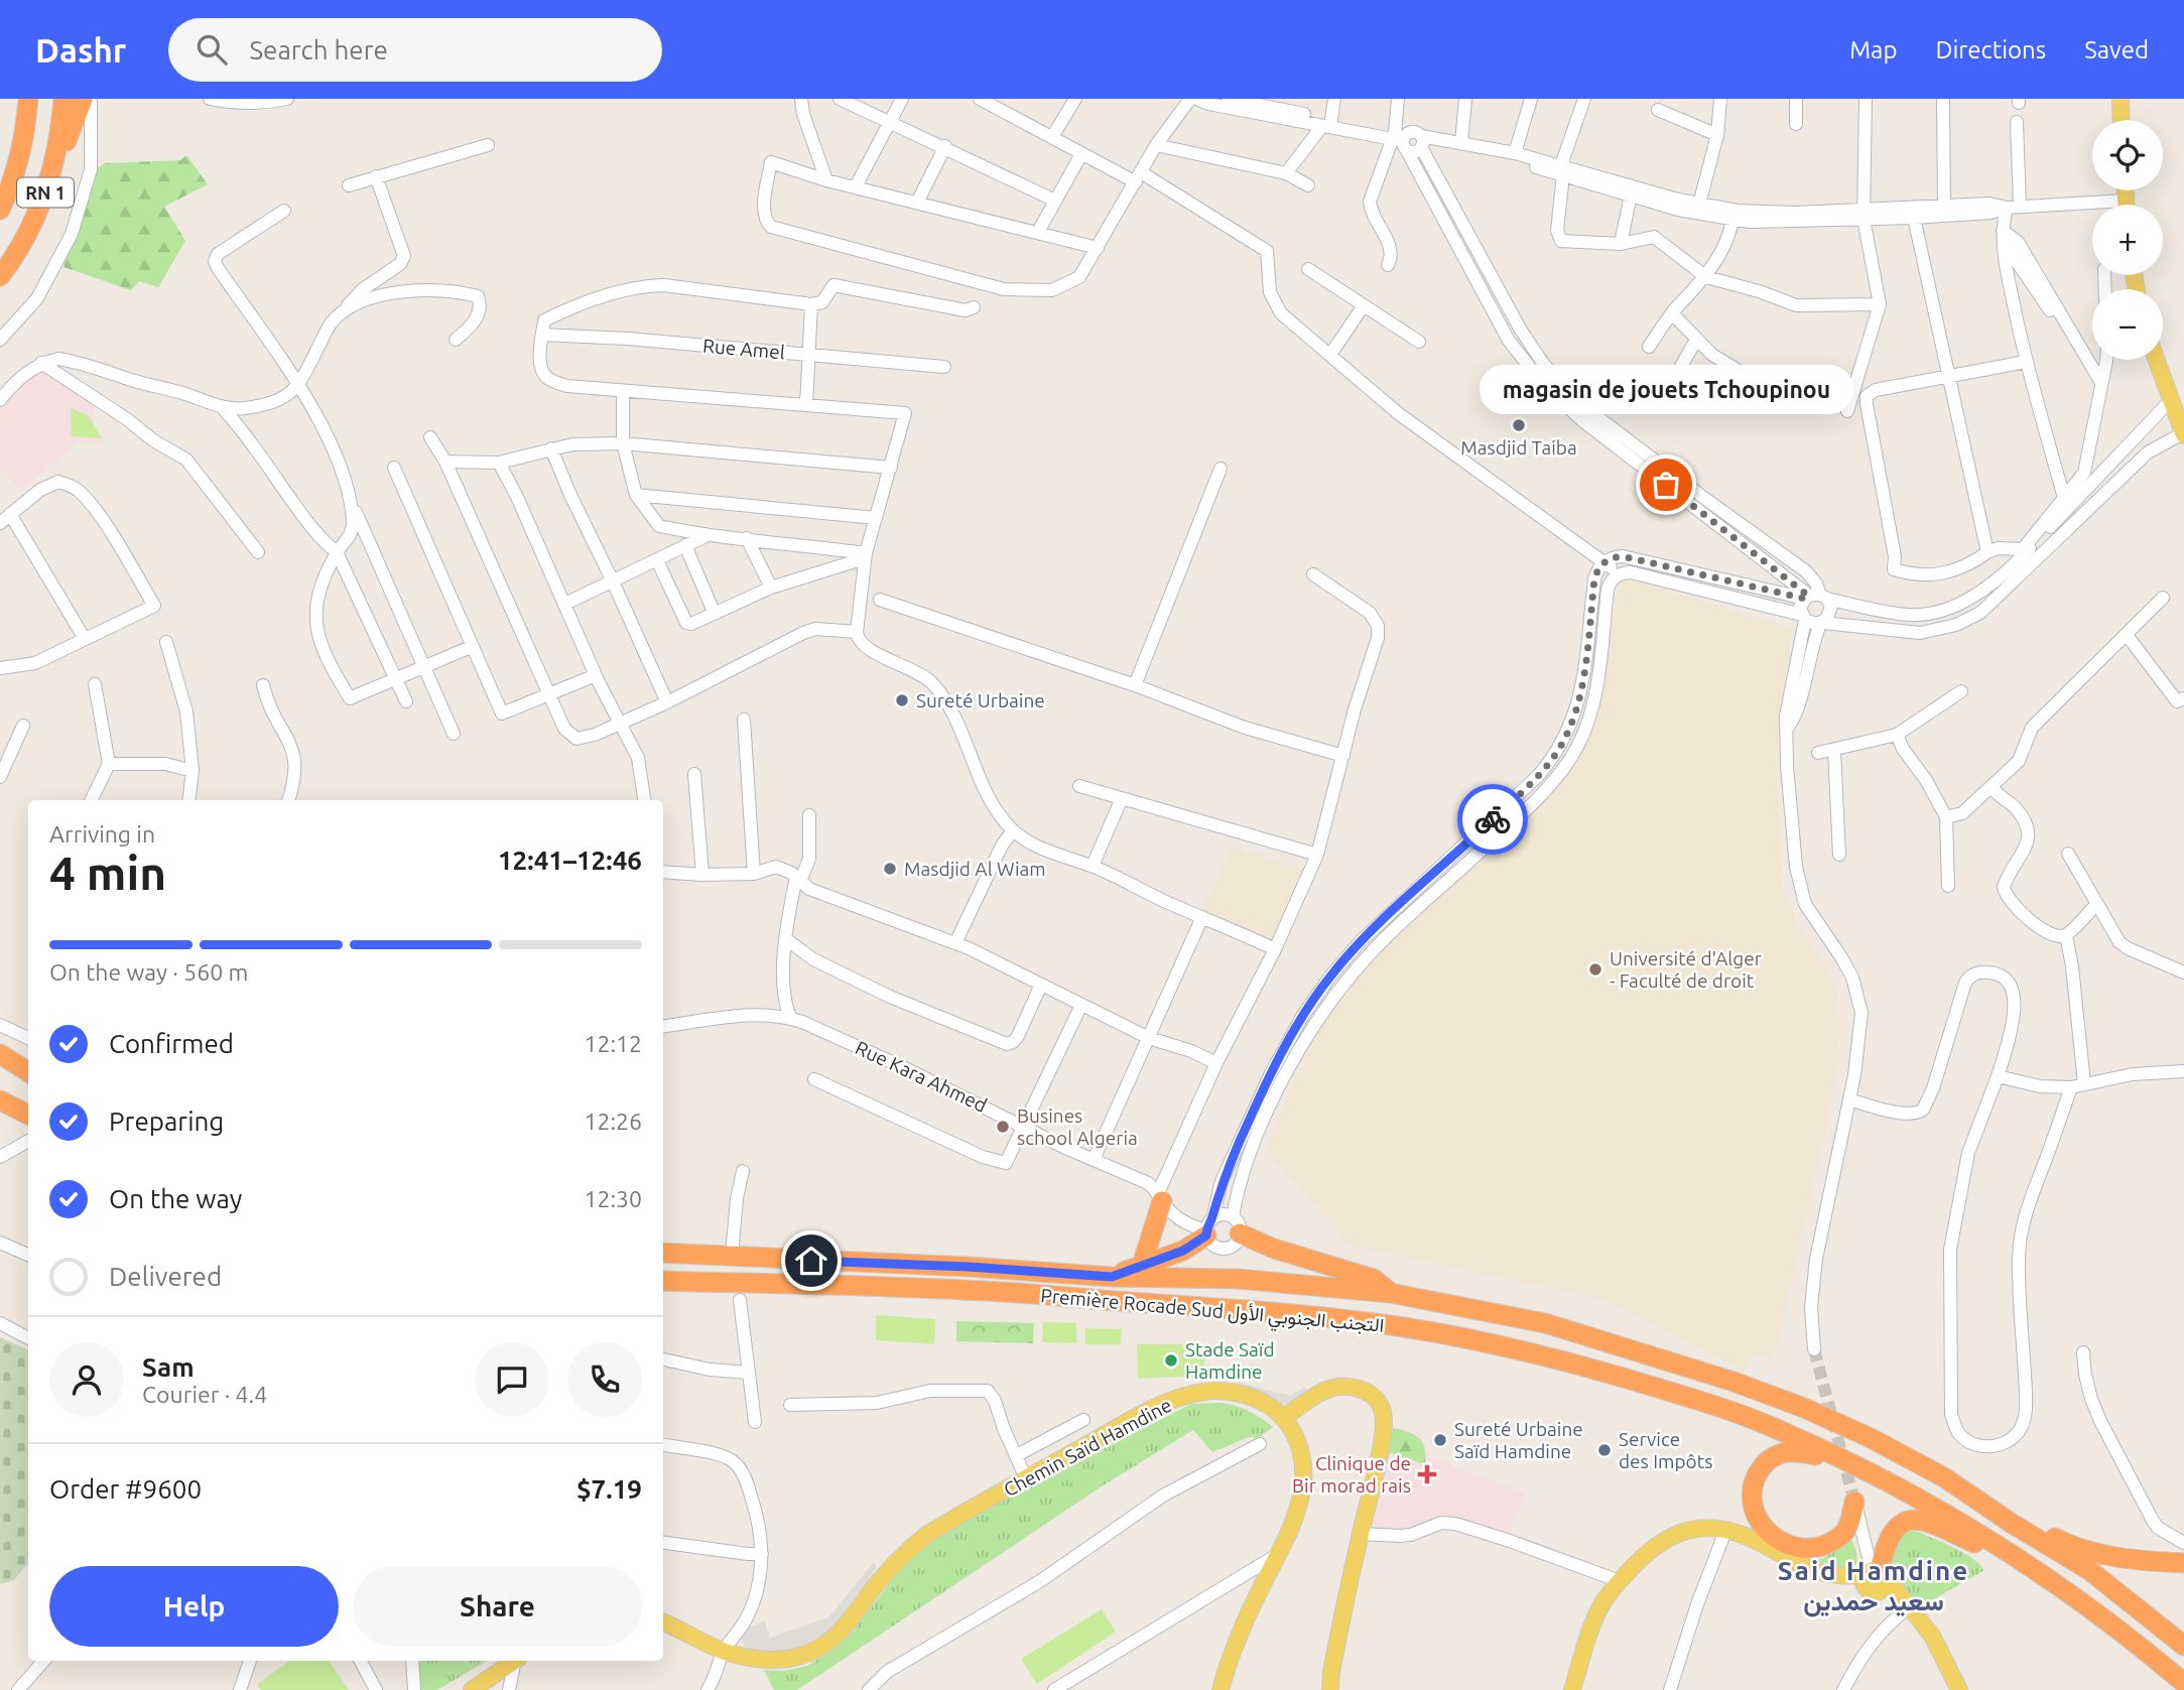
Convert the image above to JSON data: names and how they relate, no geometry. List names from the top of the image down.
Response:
{
  "streets": {
    "highway": ["RN 1", "Première Rocade Sud التجنب الجنوبي الأول"],
    "main road": ["Chemin Saïd Hamdine"],
    "street": ["Rue Amel", "Rue Kara Ahmed"]
  },
  "districts": ["Said Hamdine سعيد حمدين"],
  "places": {
    "other": [
      "Masdjid Taiba",
      "magasin de jouets Tchoupinou",
      "Sureté Urbaine",
      "Masdjid Al Wiam",
      "Université d'Alger - Faculté de droit",
      "Busines school Algeria",
      "Stade Saïd Hamdine",
      "Sureté Urbaine Saïd Hamdine",
      "Service des Impôts"
    ],
    "health": ["Clinique de Bir morad rais"]
  },
  "page": {
    "header": "Dashr",
    "search": "Search here",
    "nav": ["Map", "Directions", "Saved"],
    "map_buttons": ["+", "−"],
    "bubble": "magasin de jouets Tchoupinou",
    "heading": ["4 min", "Arriving in", "12:41–12:46"],
    "panel": [
      "Sam",
      "Courier · 4.4",
      "Order #9600",
      "$7.19"
    ],
    "bar": "On the way · 560 m",
    "list": [
      ["Confirmed", "12:12"],
      ["Preparing", "12:26"],
      ["On the way", "12:30"],
      "Delivered"
    ],
    "buttons": ["Help", "Share"]
  }
}
